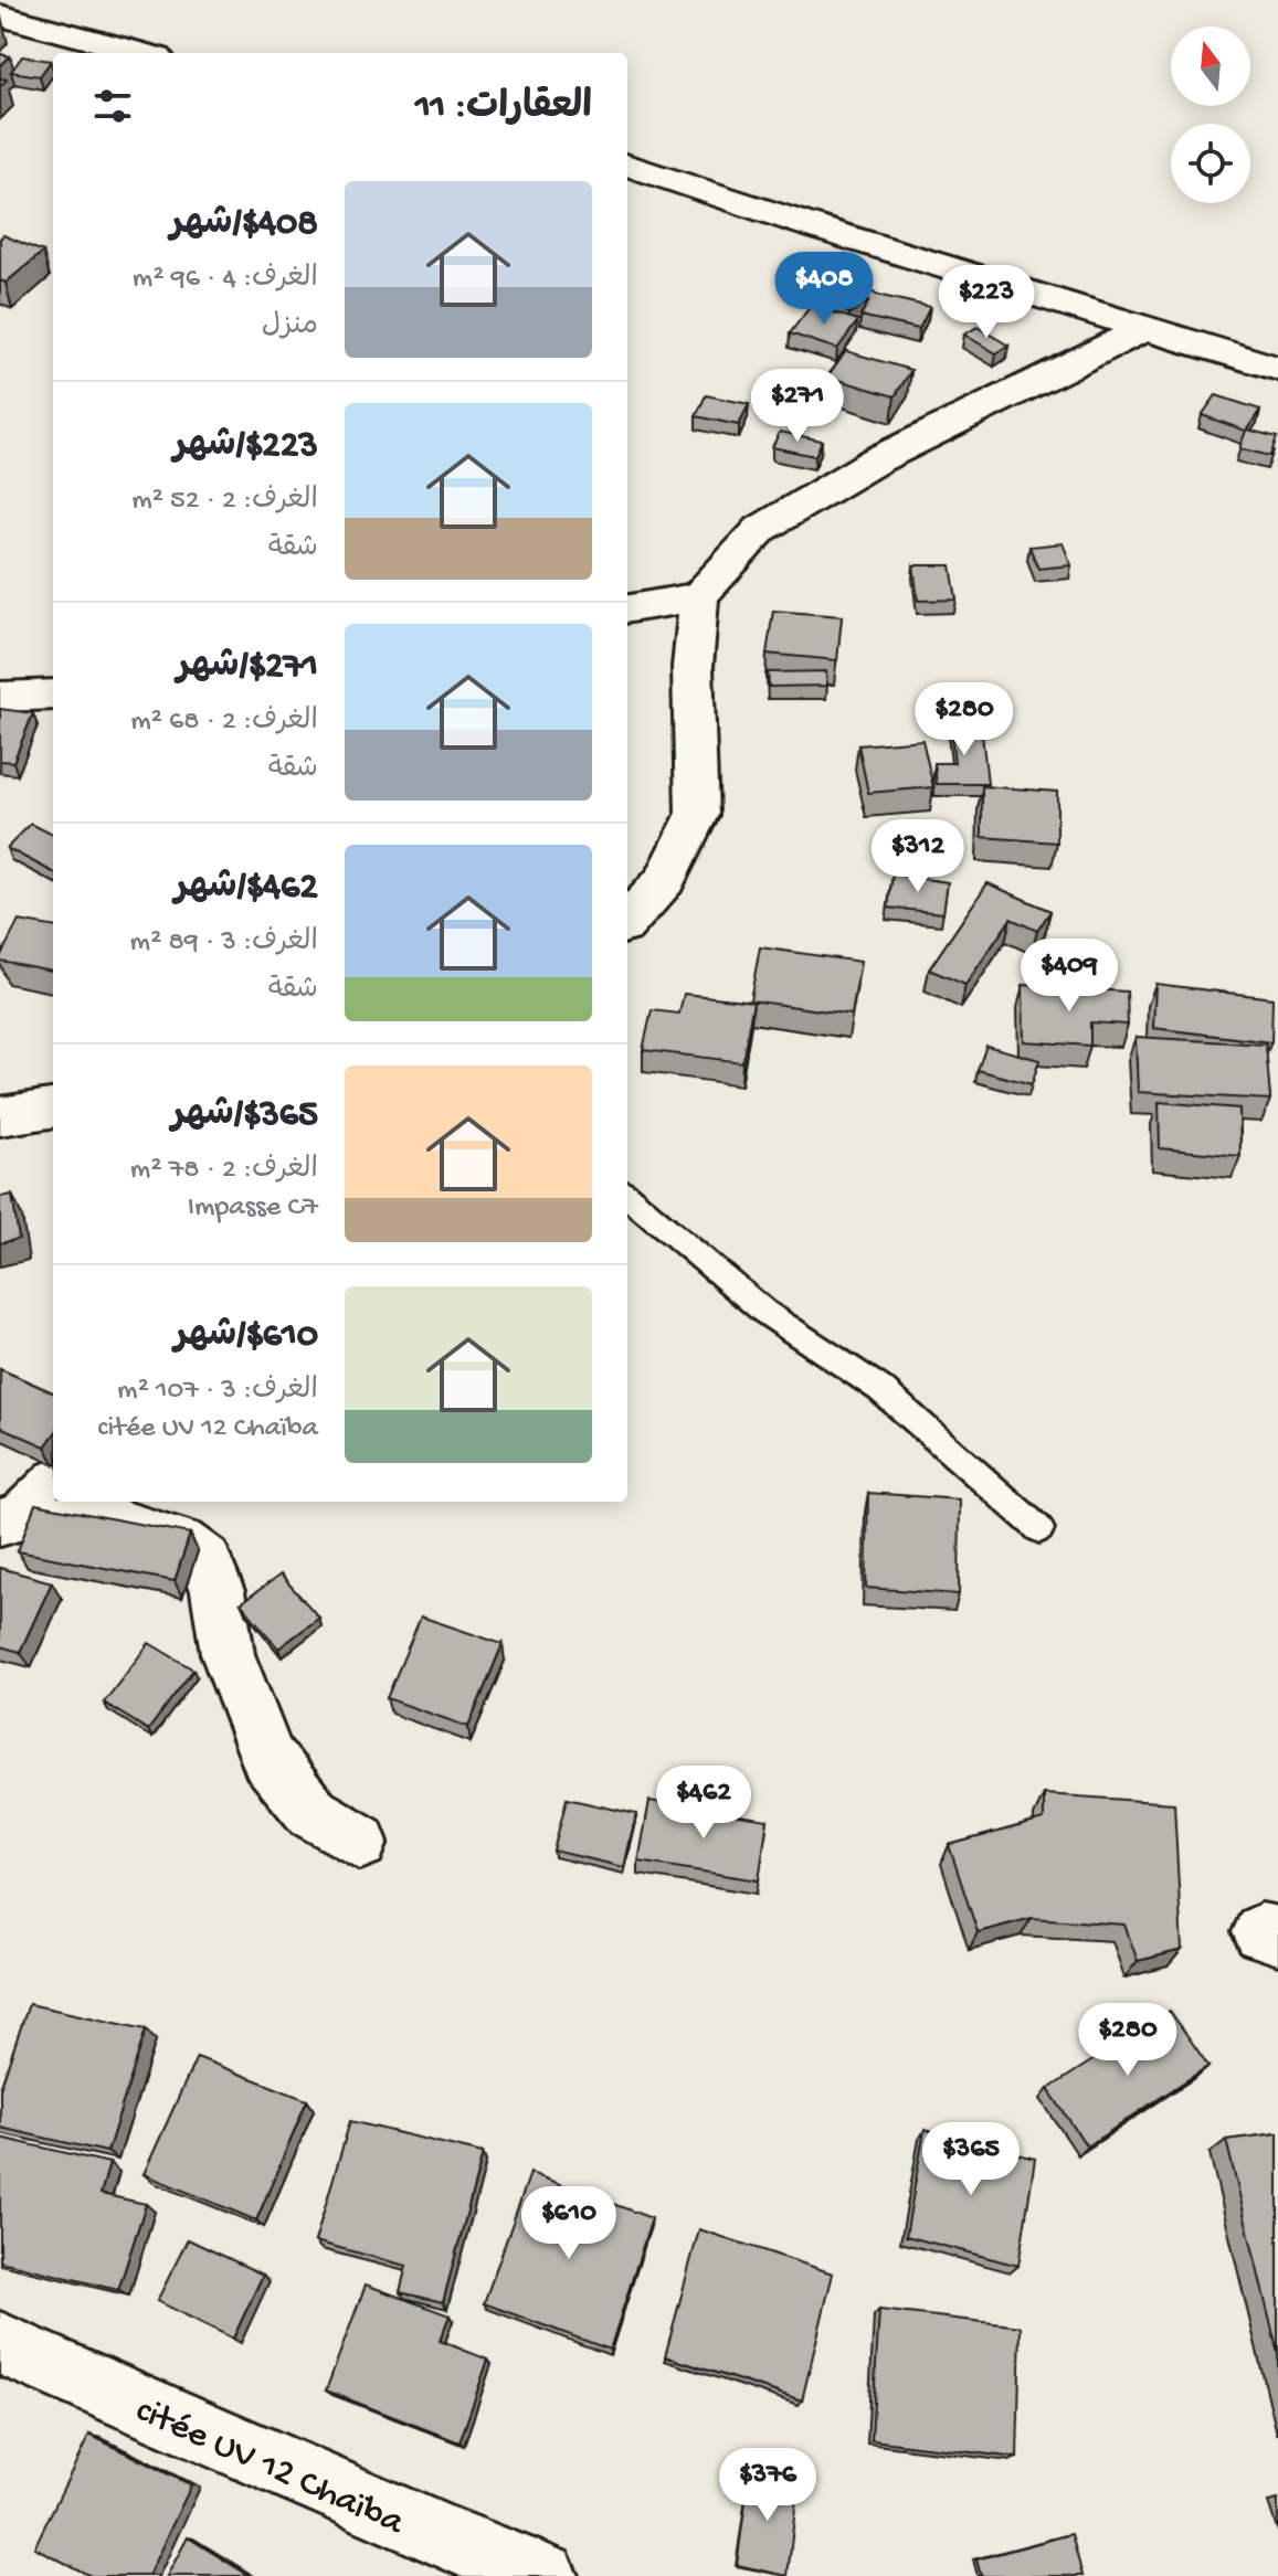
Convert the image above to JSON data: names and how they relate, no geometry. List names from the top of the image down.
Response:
{
  "streets": {
    "street": ["citée UV 12 Chaïba"]
  },
  "north": "top",
  "page": {
    "heading": "العقارات: 11",
    "list": [
      {
        "name": "$408/شهر",
        "note": "الغرف: 4 · 96 m² · منزل"
      },
      {
        "name": "$223/شهر",
        "note": "الغرف: 2 · 52 m² · شقة"
      },
      {
        "name": "$271/شهر",
        "note": "الغرف: 2 · 68 m² · شقة"
      },
      {
        "name": "$462/شهر",
        "note": "الغرف: 3 · 89 m² · شقة"
      },
      {
        "name": "$365/شهر",
        "note": "الغرف: 2 · 78 m² · Impasse C7"
      },
      {
        "name": "$610/شهر",
        "note": "الغرف: 3 · 107 m² · citée UV 12 Chaïba"
      }
    ],
    "price": [
      "$408",
      "$223",
      "$271",
      "$280",
      "$312",
      "$409",
      "$462",
      "$280",
      "$365",
      "$610",
      "$376"
    ]
  }
}
